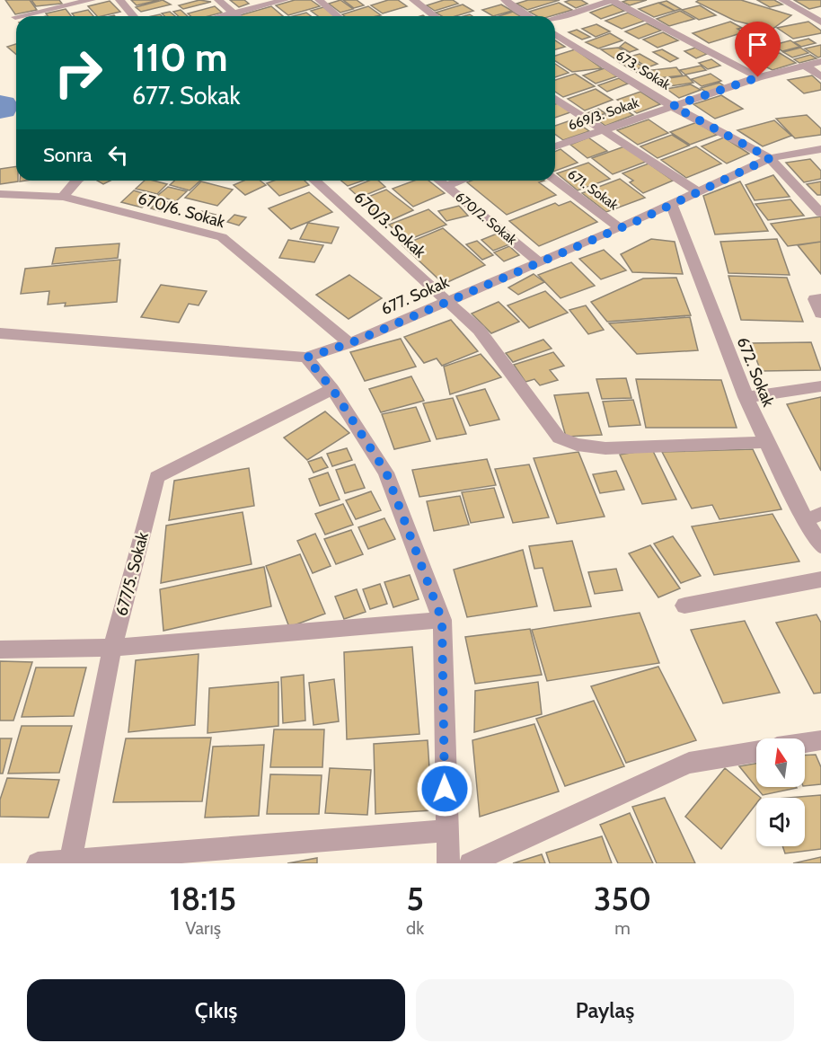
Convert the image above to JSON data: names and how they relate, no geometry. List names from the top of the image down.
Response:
{
  "streets": {
    "street": [
      "673. Sokak",
      "669/3. Sokak",
      "671. Sokak",
      "670/6. Sokak",
      "670/2. Sokak",
      "670/3. Sokak",
      "677. Sokak",
      "672. Sokak",
      "677/5. Sokak"
    ]
  },
  "crossings": [
    ["673. Sokak", "669/3. Sokak"],
    ["673. Sokak", "677. Sokak"],
    ["671. Sokak", "677. Sokak"],
    ["670/6. Sokak", "677. Sokak"],
    ["670/2. Sokak", "677. Sokak"],
    ["670/3. Sokak", "677. Sokak"],
    ["670/3. Sokak", "672. Sokak"],
    ["677. Sokak", "672. Sokak"]
  ],
  "north": "top",
  "page": {
    "turn": ["110 m", "677. Sokak"],
    "then": "Sonra",
    "eta": [
      "18:15",
      "Varış",
      "5",
      "dk",
      "350",
      "m"
    ],
    "buttons": ["Çıkış", "Paylaş"]
  }
}
